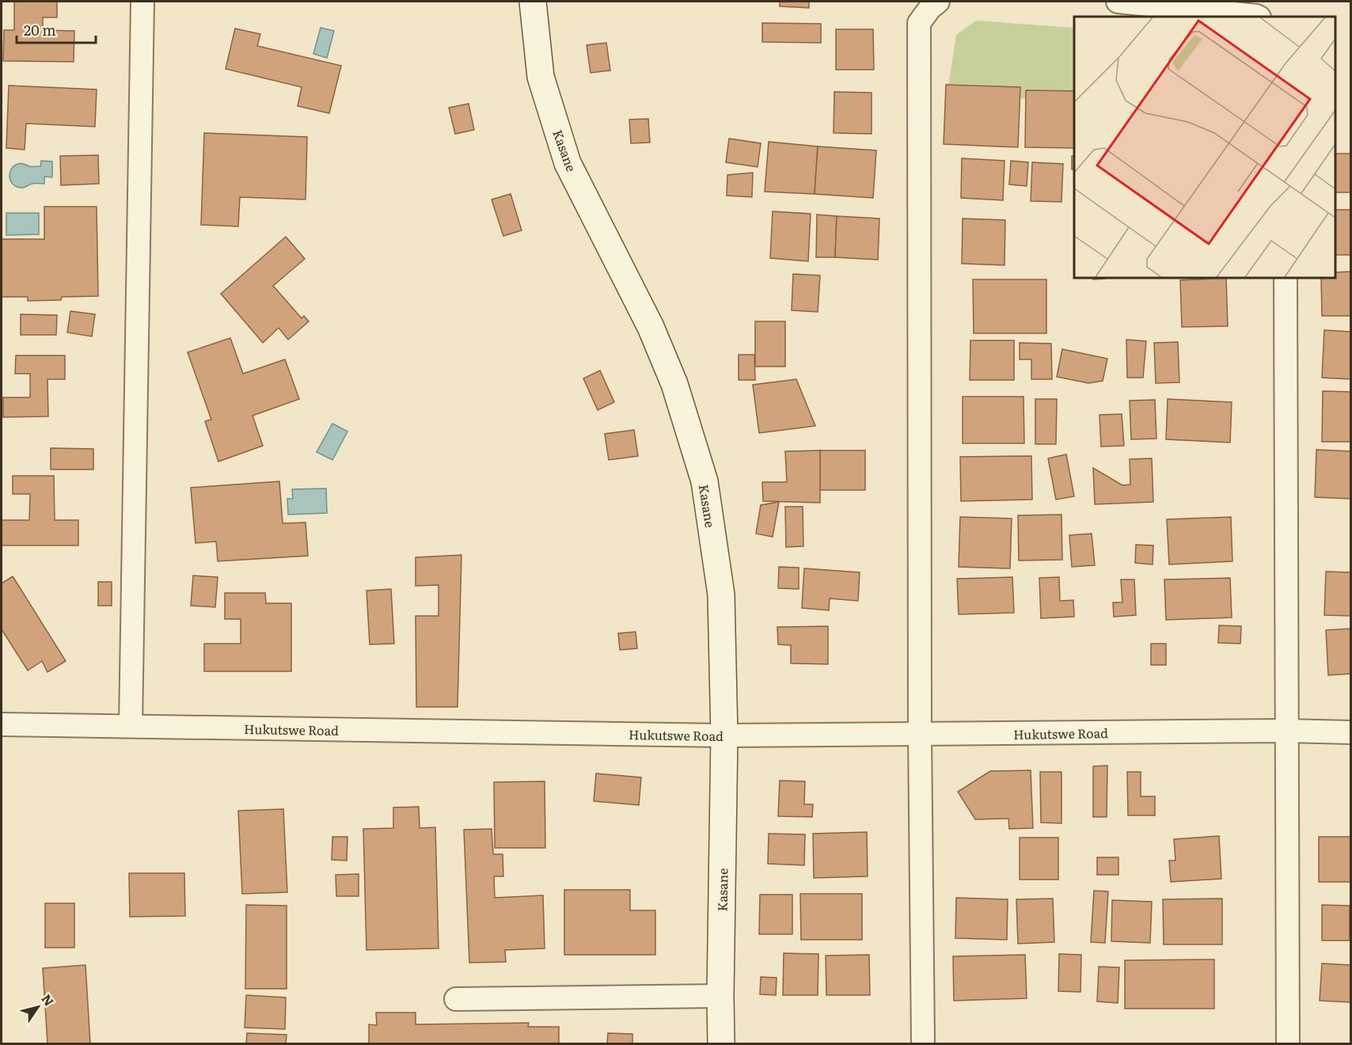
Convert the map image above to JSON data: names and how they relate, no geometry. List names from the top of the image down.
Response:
{
  "streets": {
    "street": ["Kasane", "Hukutswe Road"]
  },
  "crossings": [
    ["Kasane", "Hukutswe Road"]
  ],
  "scale_bar": "20 m",
  "north": "top right"
}
